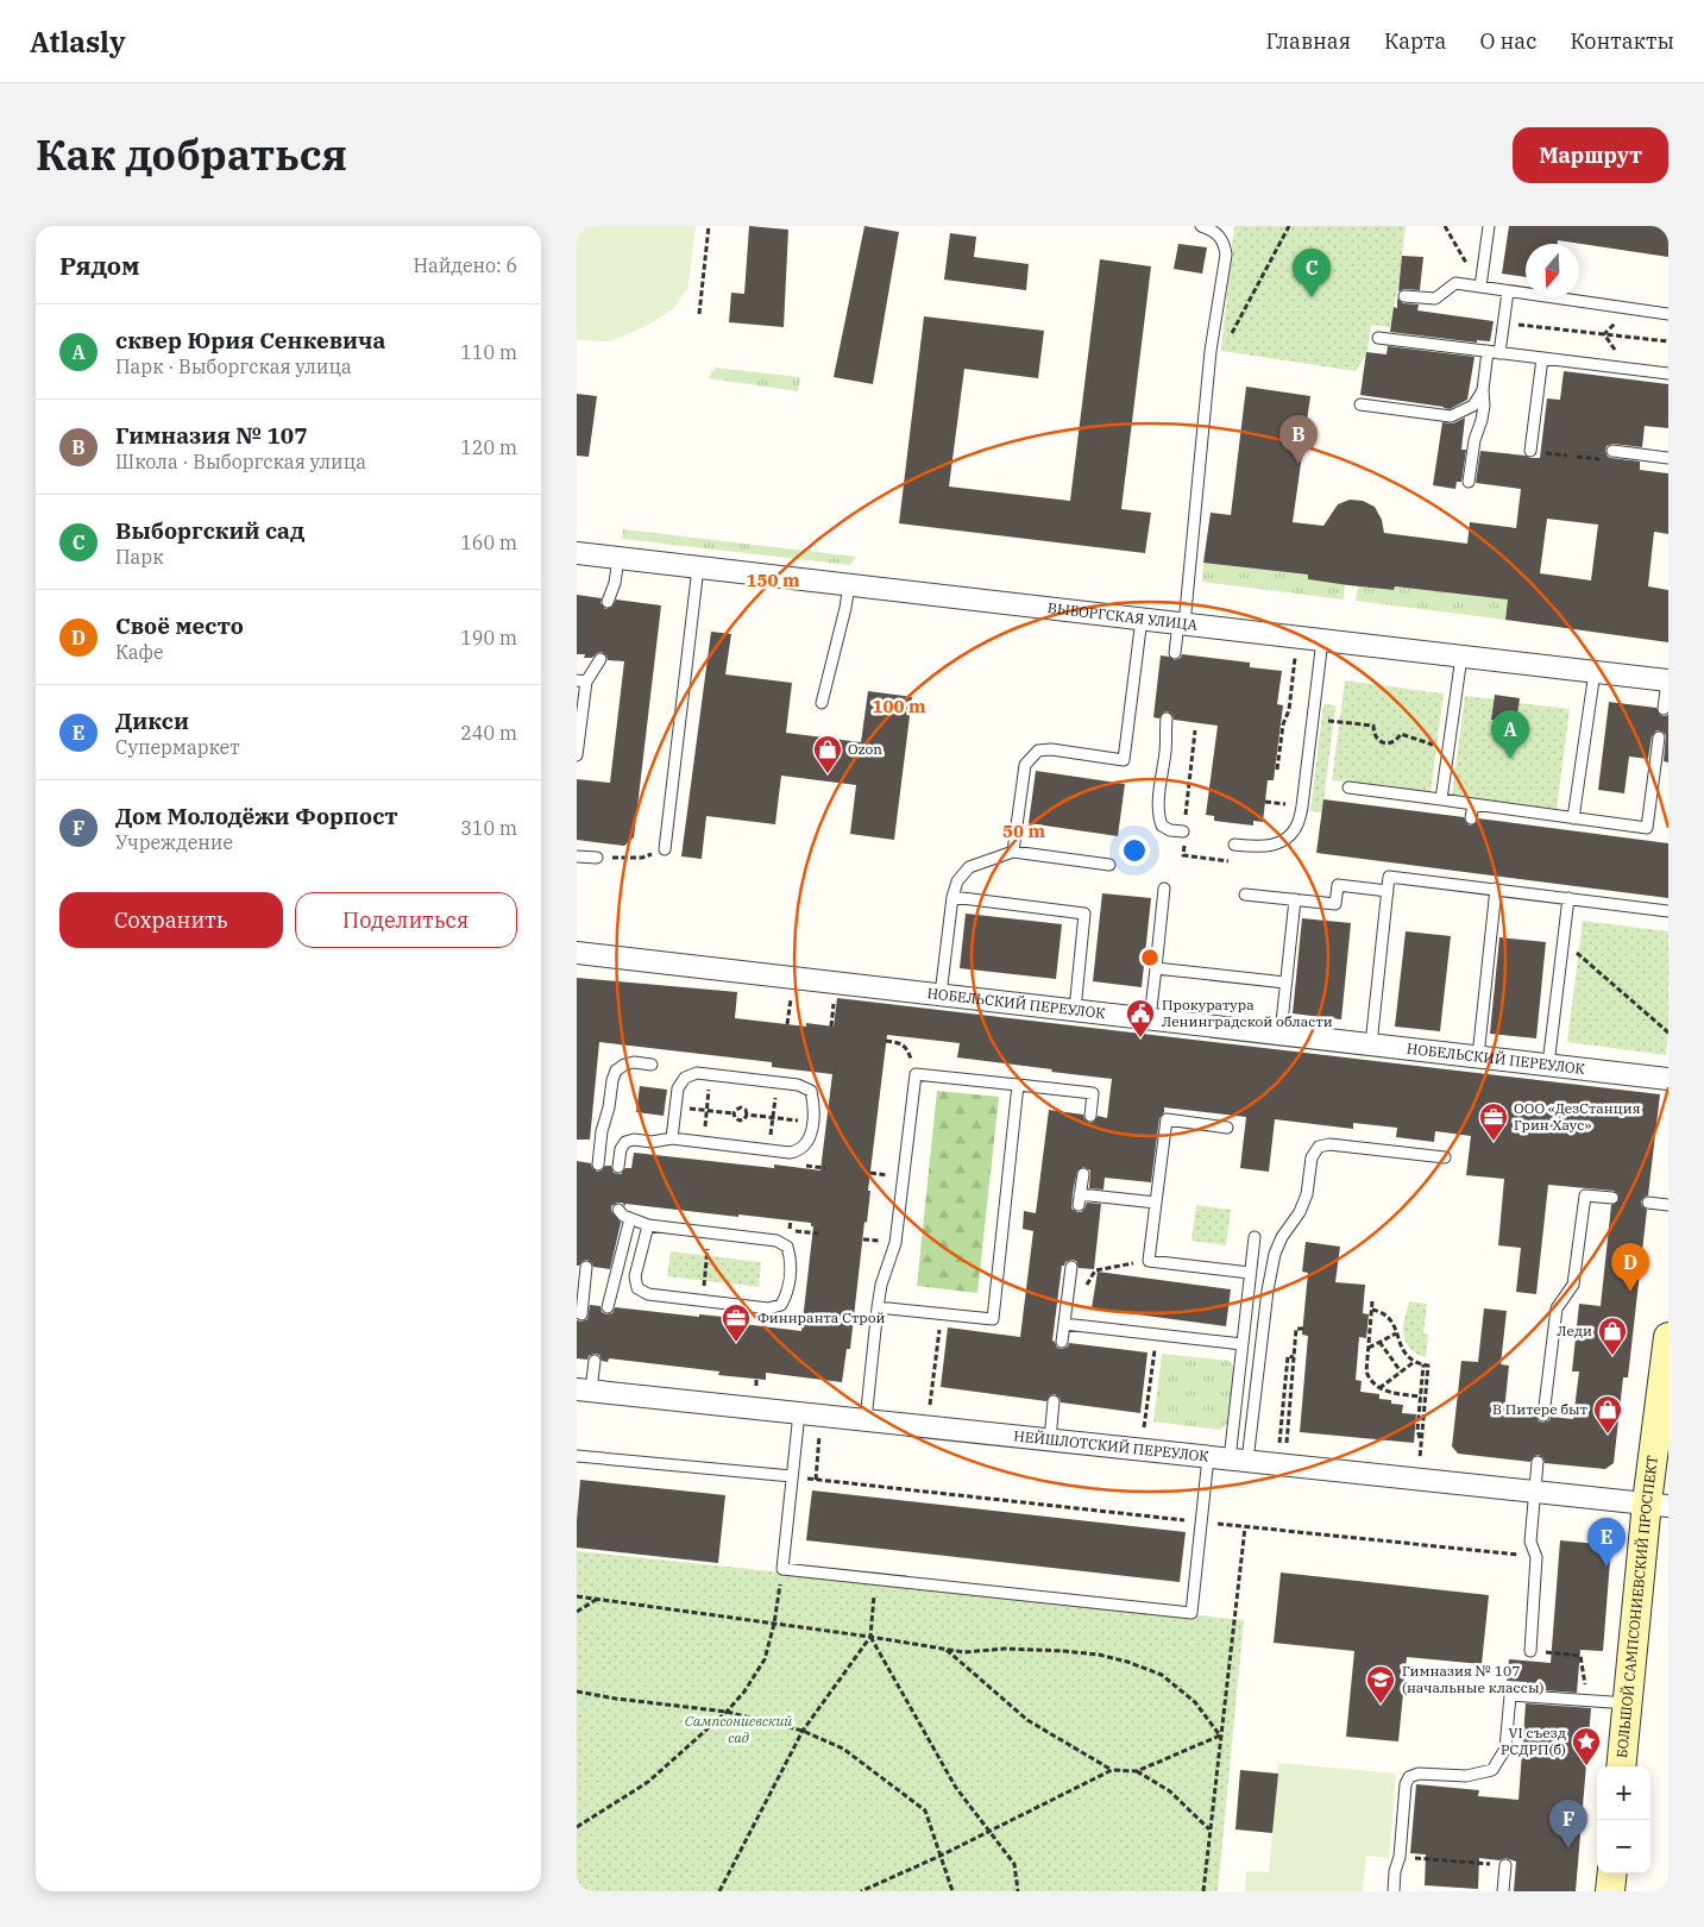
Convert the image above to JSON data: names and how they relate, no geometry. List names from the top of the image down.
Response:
{
  "streets": {
    "main road": ["БОЛЬШОЙ САМПСОНИЕВСКИЙ ПРОСПЕКТ"],
    "street": ["ВЫБОРГСКАЯ УЛИЦА", "НОБЕЛЬСКИЙ ПЕРЕУЛОК", "НЕЙШЛОТСКИЙ ПЕРЕУЛОК"]
  },
  "crossings": [
    ["НЕЙШЛОТСКИЙ ПЕРЕУЛОК", "БОЛЬШОЙ САМПСОНИЕВСКИЙ ПРОСПЕКТ"]
  ],
  "parks": ["Сампсониевский сад"],
  "places": {
    "shop": ["Ozon", "Леди", "В Питере быт"],
    "public building": ["Прокуратура Ленинградской области"],
    "office": ["ООО «ДезСтанция Грин Хаус»", "Финнранта Строй"],
    "school or university": ["Гимназия № 107 (начальные классы)"],
    "place": ["VI съезд РСДРП(б)"]
  },
  "north": "bottom",
  "page": {
    "header": "Atlasly",
    "nav": [
      "Главная",
      "Карта",
      "О нас",
      "Контакты"
    ],
    "title": "Как добраться",
    "buttons": [
      "Маршрут",
      ["Сохранить", "Поделиться"]
    ],
    "heading": ["Рядом", "Найдено: 6"],
    "pins": [
      "C",
      "B",
      "A",
      "D",
      "E",
      "F"
    ],
    "list": [
      {
        "mark": "A",
        "name": "сквер Юрия Сенкевича",
        "note": "Парк · Выборгская улица",
        "value": "110 m"
      },
      {
        "mark": "B",
        "name": "Гимназия № 107",
        "note": "Школа · Выборгская улица",
        "value": "120 m"
      },
      {
        "mark": "C",
        "name": "Выборгский сад",
        "note": "Парк",
        "value": "160 m"
      },
      {
        "mark": "D",
        "name": "Своё место",
        "note": "Кафе",
        "value": "190 m"
      },
      {
        "mark": "E",
        "name": "Дикси",
        "note": "Супермаркет",
        "value": "240 m"
      },
      {
        "mark": "F",
        "name": "Дом Молодёжи Форпост",
        "note": "Учреждение",
        "value": "310 m"
      }
    ],
    "map_buttons": ["+", "−"]
  },
  "rings": ["150 m", "100 m", "50 m"]
}
